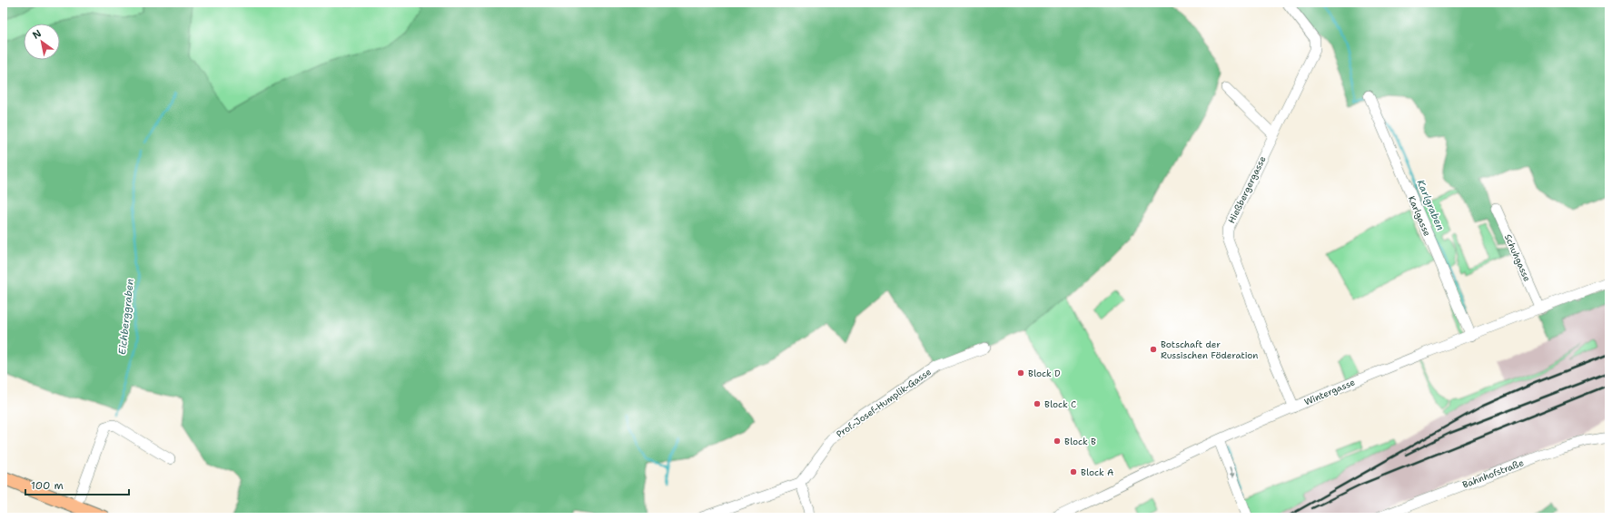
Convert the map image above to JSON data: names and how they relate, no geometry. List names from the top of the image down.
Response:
{
  "streets": {
    "street": [
      "Hießbergergasse",
      "Karlgasse",
      "Schuhgasse",
      "Wintergasse",
      "Prof.-Josef-Humplik-Gasse",
      "Bahnhofstraße"
    ]
  },
  "crossings": [
    ["Hießbergergasse", "Wintergasse"],
    ["Karlgasse", "Wintergasse"],
    ["Schuhgasse", "Wintergasse"]
  ],
  "water": ["Karlgraben", "Eichberggraben"],
  "places": [
    "Botschaft der Russischen Föderation",
    "Block D",
    "Block C",
    "Block B",
    "Block A"
  ],
  "scale_bar": "100 m",
  "north": "top left"
}
